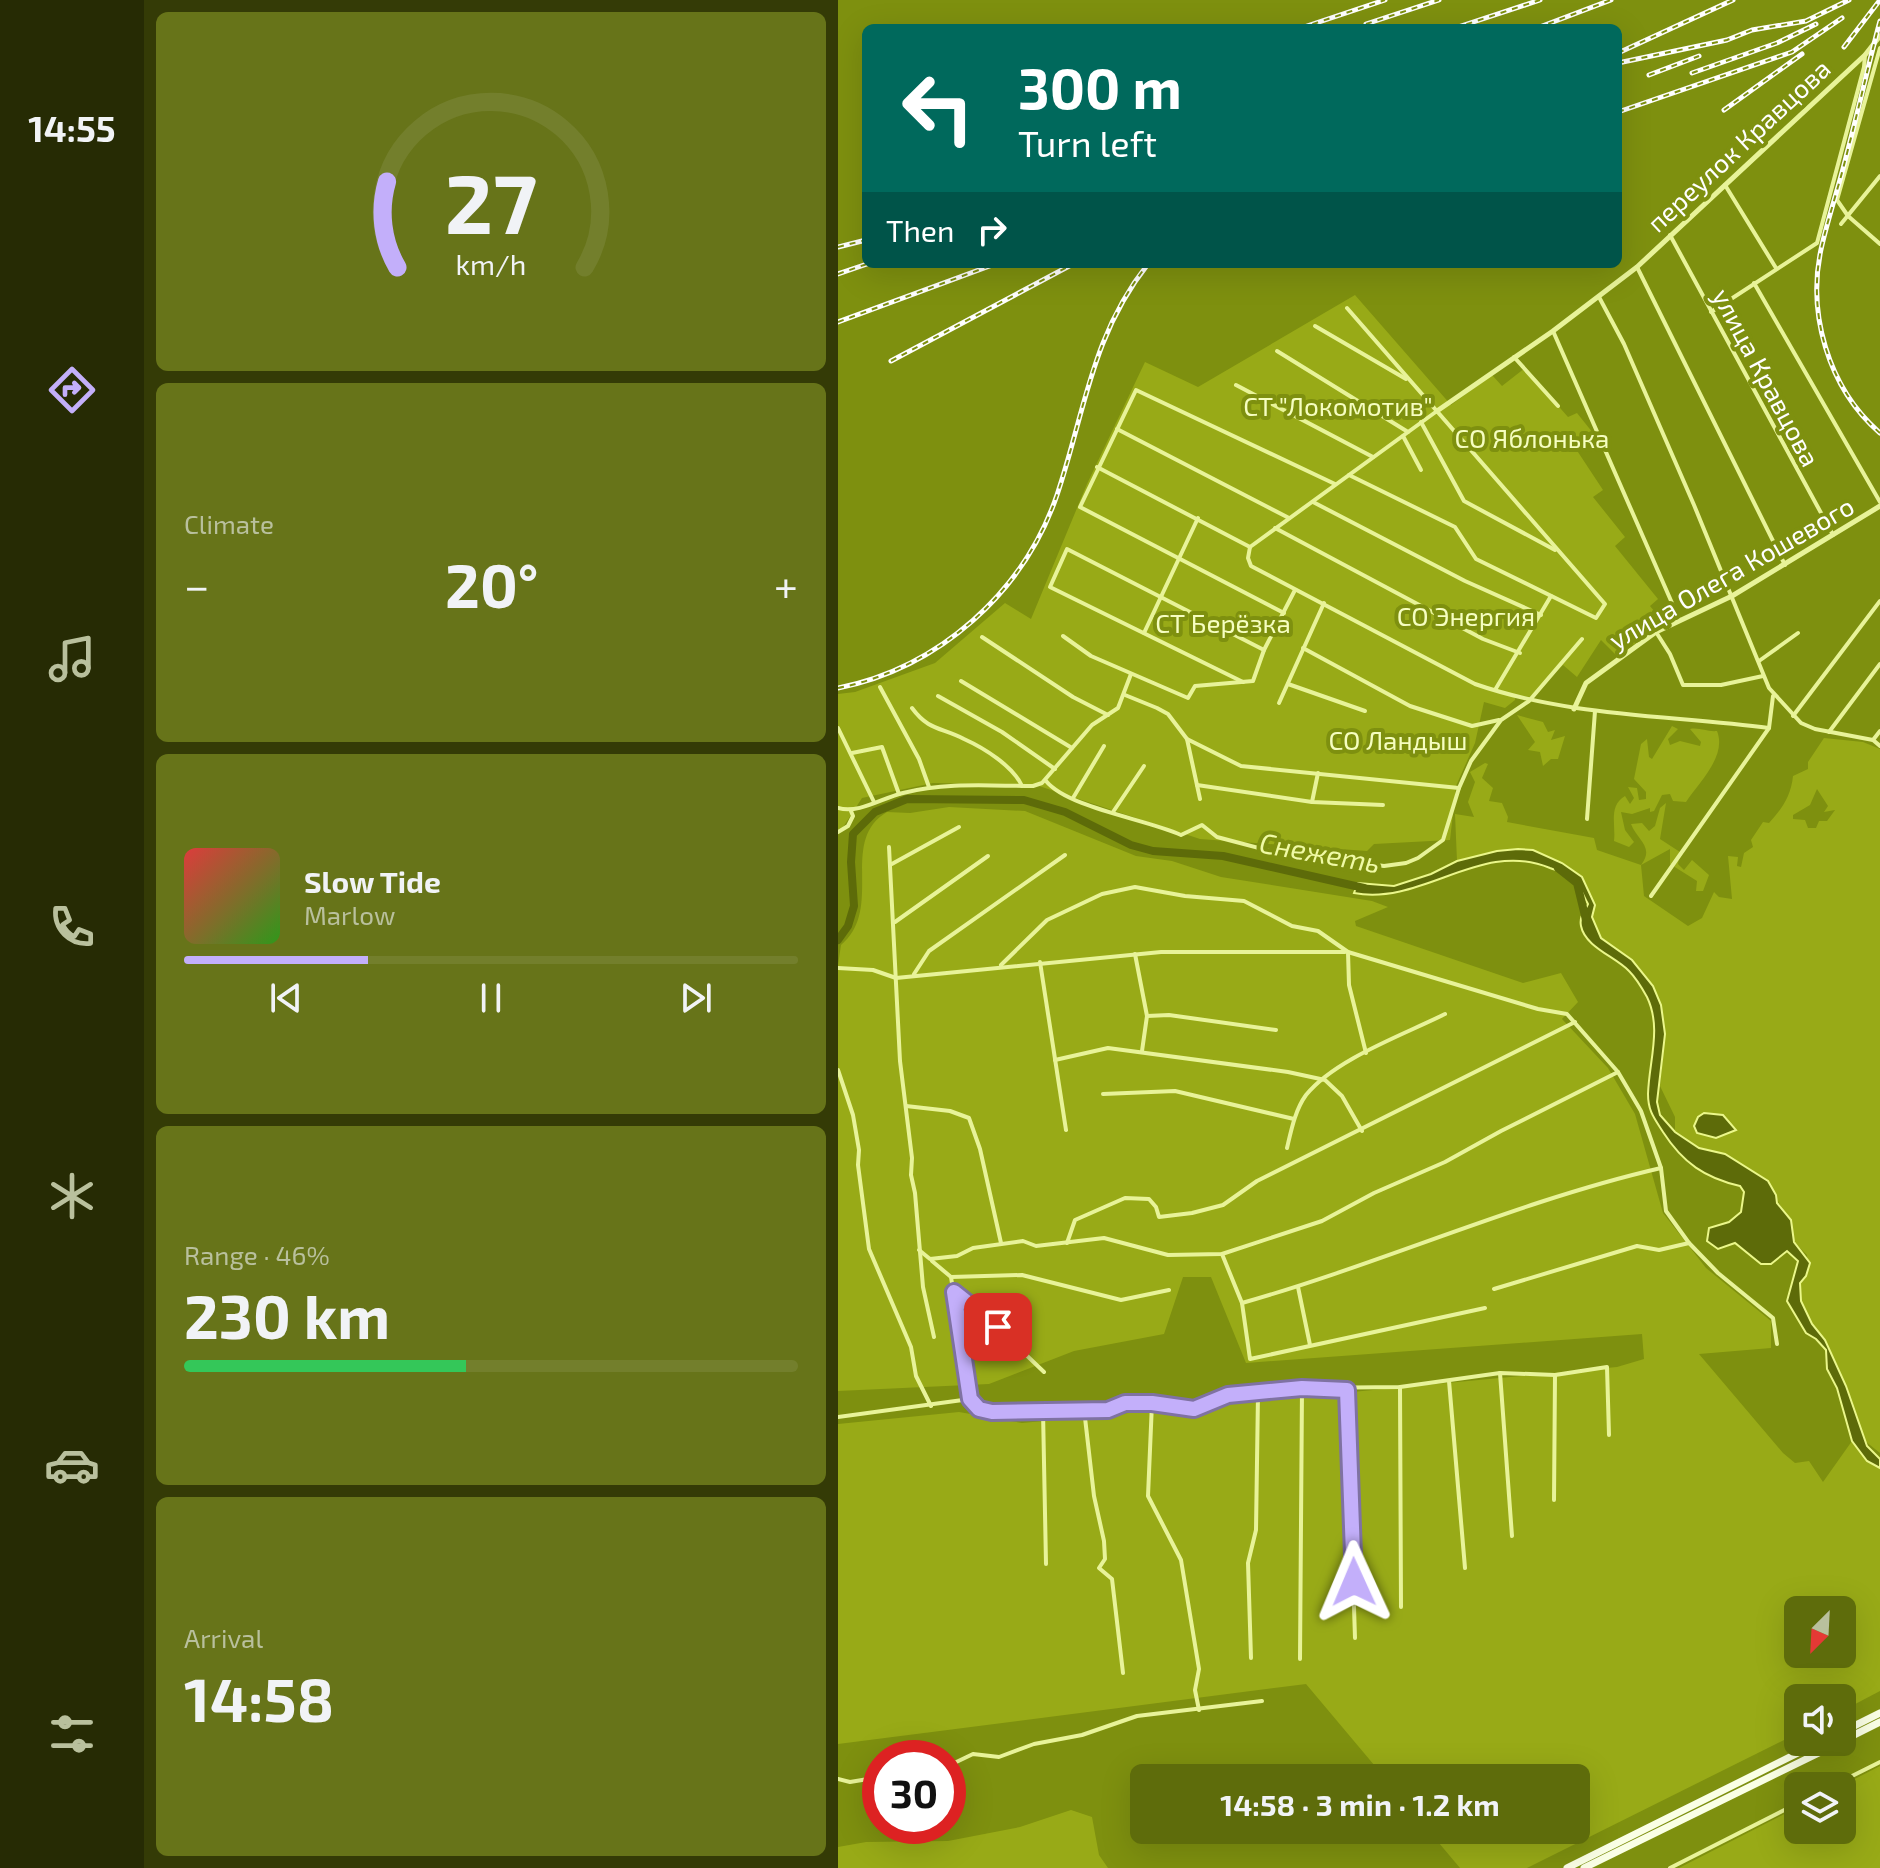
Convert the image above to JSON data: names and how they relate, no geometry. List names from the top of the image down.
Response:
{
  "streets": {
    "street": ["переулок Кравцова", "улица Кравцова", "улица Олега Кошевого"]
  },
  "crossings": [
    ["переулок Кравцова", "улица Кравцова"],
    ["улица Кравцова", "улица Олега Кошевого"]
  ],
  "water": ["Снежеть"],
  "parks": [
    "СТ \"Локомотив\"",
    "СО Яблонька",
    "СО Энергия",
    "СТ Берёзка",
    "СО Ландыш"
  ],
  "north": "bottom left",
  "page": {
    "tabs": "14:55",
    "turn": ["300 m", "Turn left"],
    "then": "Then",
    "tile": [
      "Climate",
      ["Range · 46%", "230 km"],
      ["Arrival", "14:58"]
    ],
    "heat": ["−", "20°", "+"],
    "song": ["Slow Tide", "Marlow"],
    "limit": "30",
    "trip": "14:58 · 3 min · 1.2 km",
    "gauge": ["27", "km/h"]
  }
}
